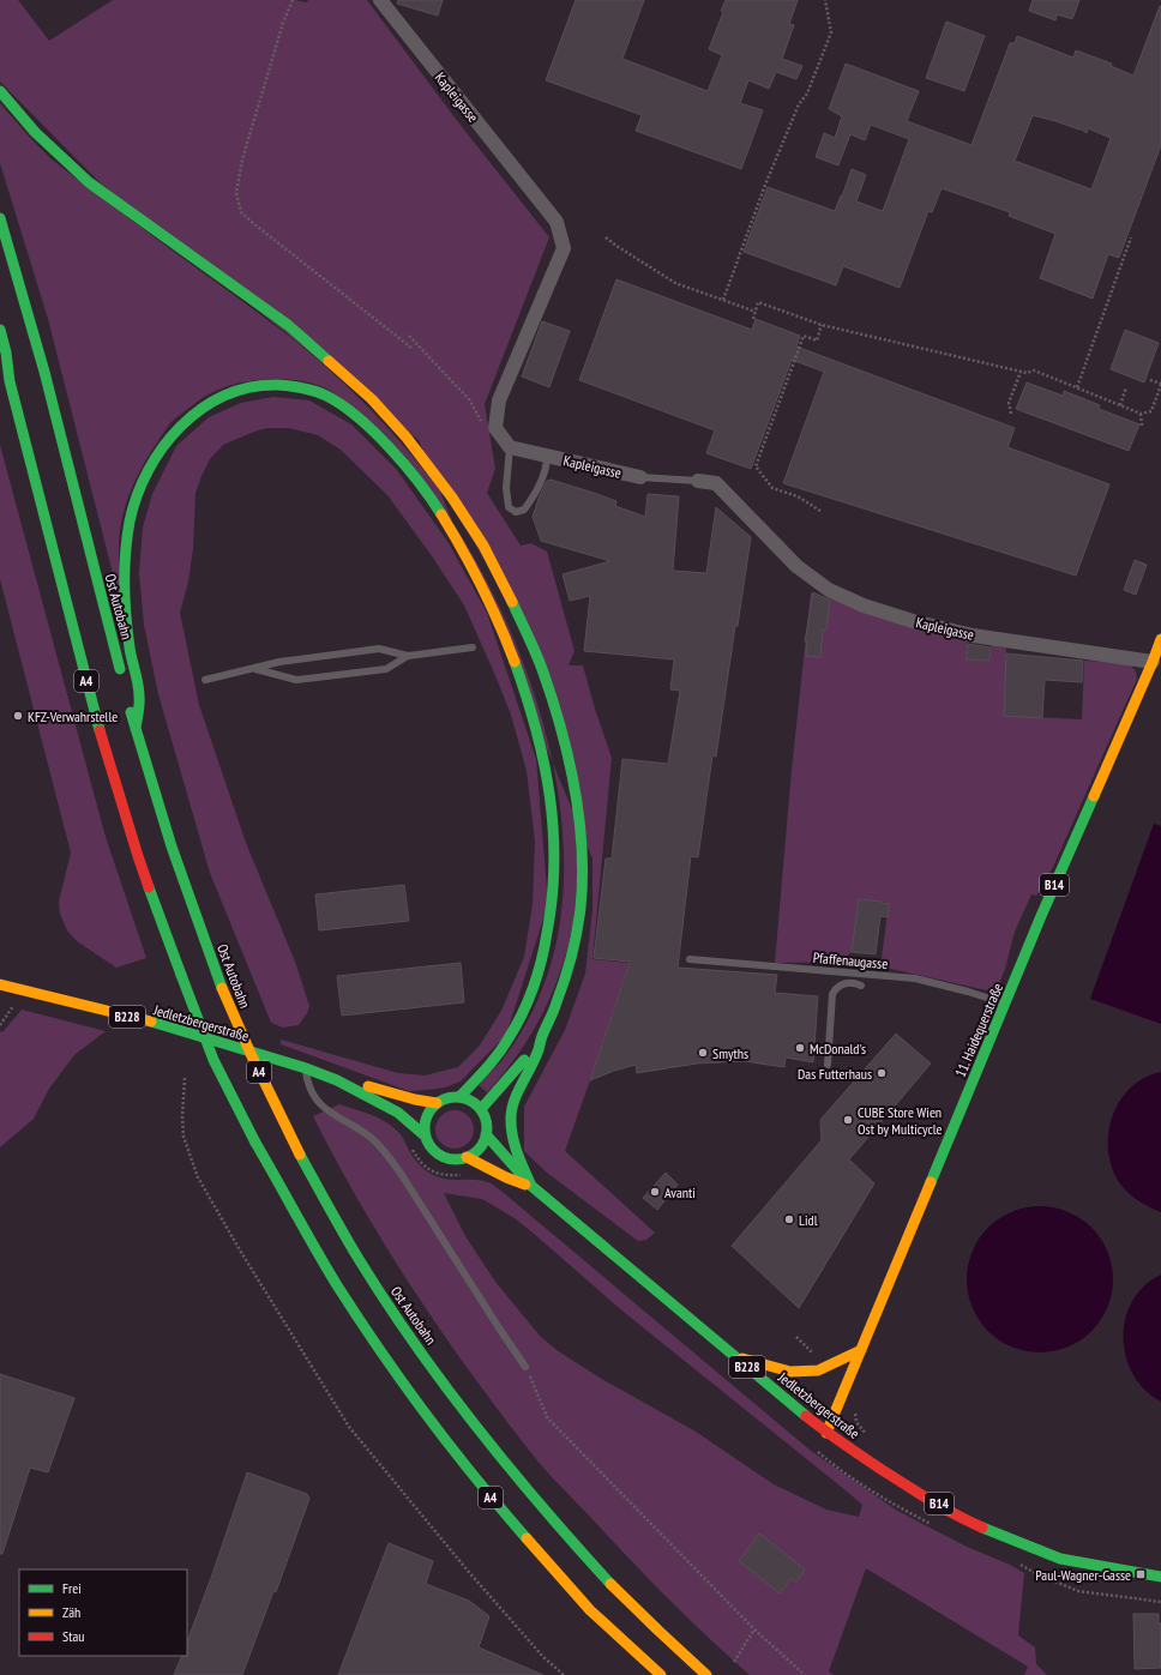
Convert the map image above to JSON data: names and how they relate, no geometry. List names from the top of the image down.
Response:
{
  "streets": {
    "main road": [
      "Ost Autobahn",
      "A4",
      "B14",
      "B228",
      "Jedletzbergerstraße",
      "11. Haidequerstraße"
    ],
    "street": ["Kapleigasse"],
    "lane": ["Pfaffenaugasse"]
  },
  "crossings": [
    ["Kapleigasse", "11. Haidequerstraße"],
    ["Pfaffenaugasse", "11. Haidequerstraße"],
    ["B228", "Jedletzbergerstraße"],
    ["B228", "11. Haidequerstraße"],
    ["Jedletzbergerstraße", "11. Haidequerstraße"]
  ],
  "places": {
    "other": [
      "KFZ-Verwahrstelle",
      "McDonald's",
      "Smyths",
      "Das Futterhaus",
      "CUBE Store Wien Ost by Multicycle",
      "Avanti",
      "Lidl"
    ],
    "transit": ["Paul-Wagner-Gasse"]
  },
  "legend": ["Frei", "Zäh", "Stau"]
}
